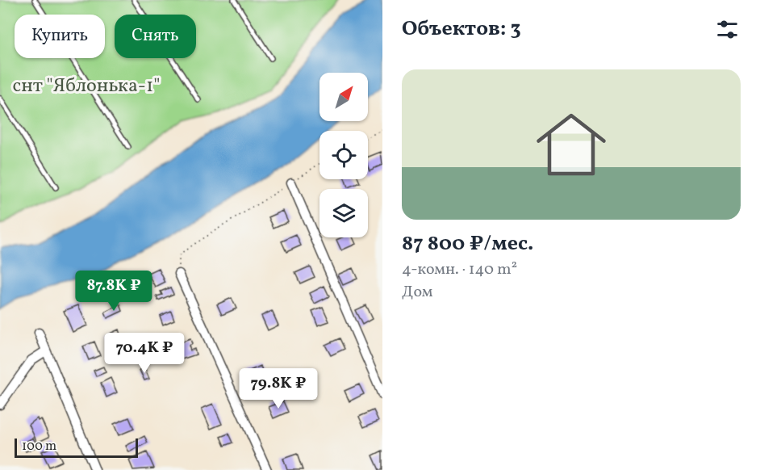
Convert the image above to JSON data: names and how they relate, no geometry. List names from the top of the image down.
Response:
{
  "parks": ["снт \"Яблонька-1\""],
  "scale_bar": "100 m",
  "north": "top right",
  "page": {
    "heading": "Объектов: 3",
    "chip": ["Купить", "Снять"],
    "list": [
      {
        "name": "87 800 ₽/мес.",
        "note": "4-комн. · 140 m² · Дом"
      }
    ],
    "price": ["87.8K ₽", "70.4K ₽", "79.8K ₽"],
    "scale": "100 m"
  }
}
